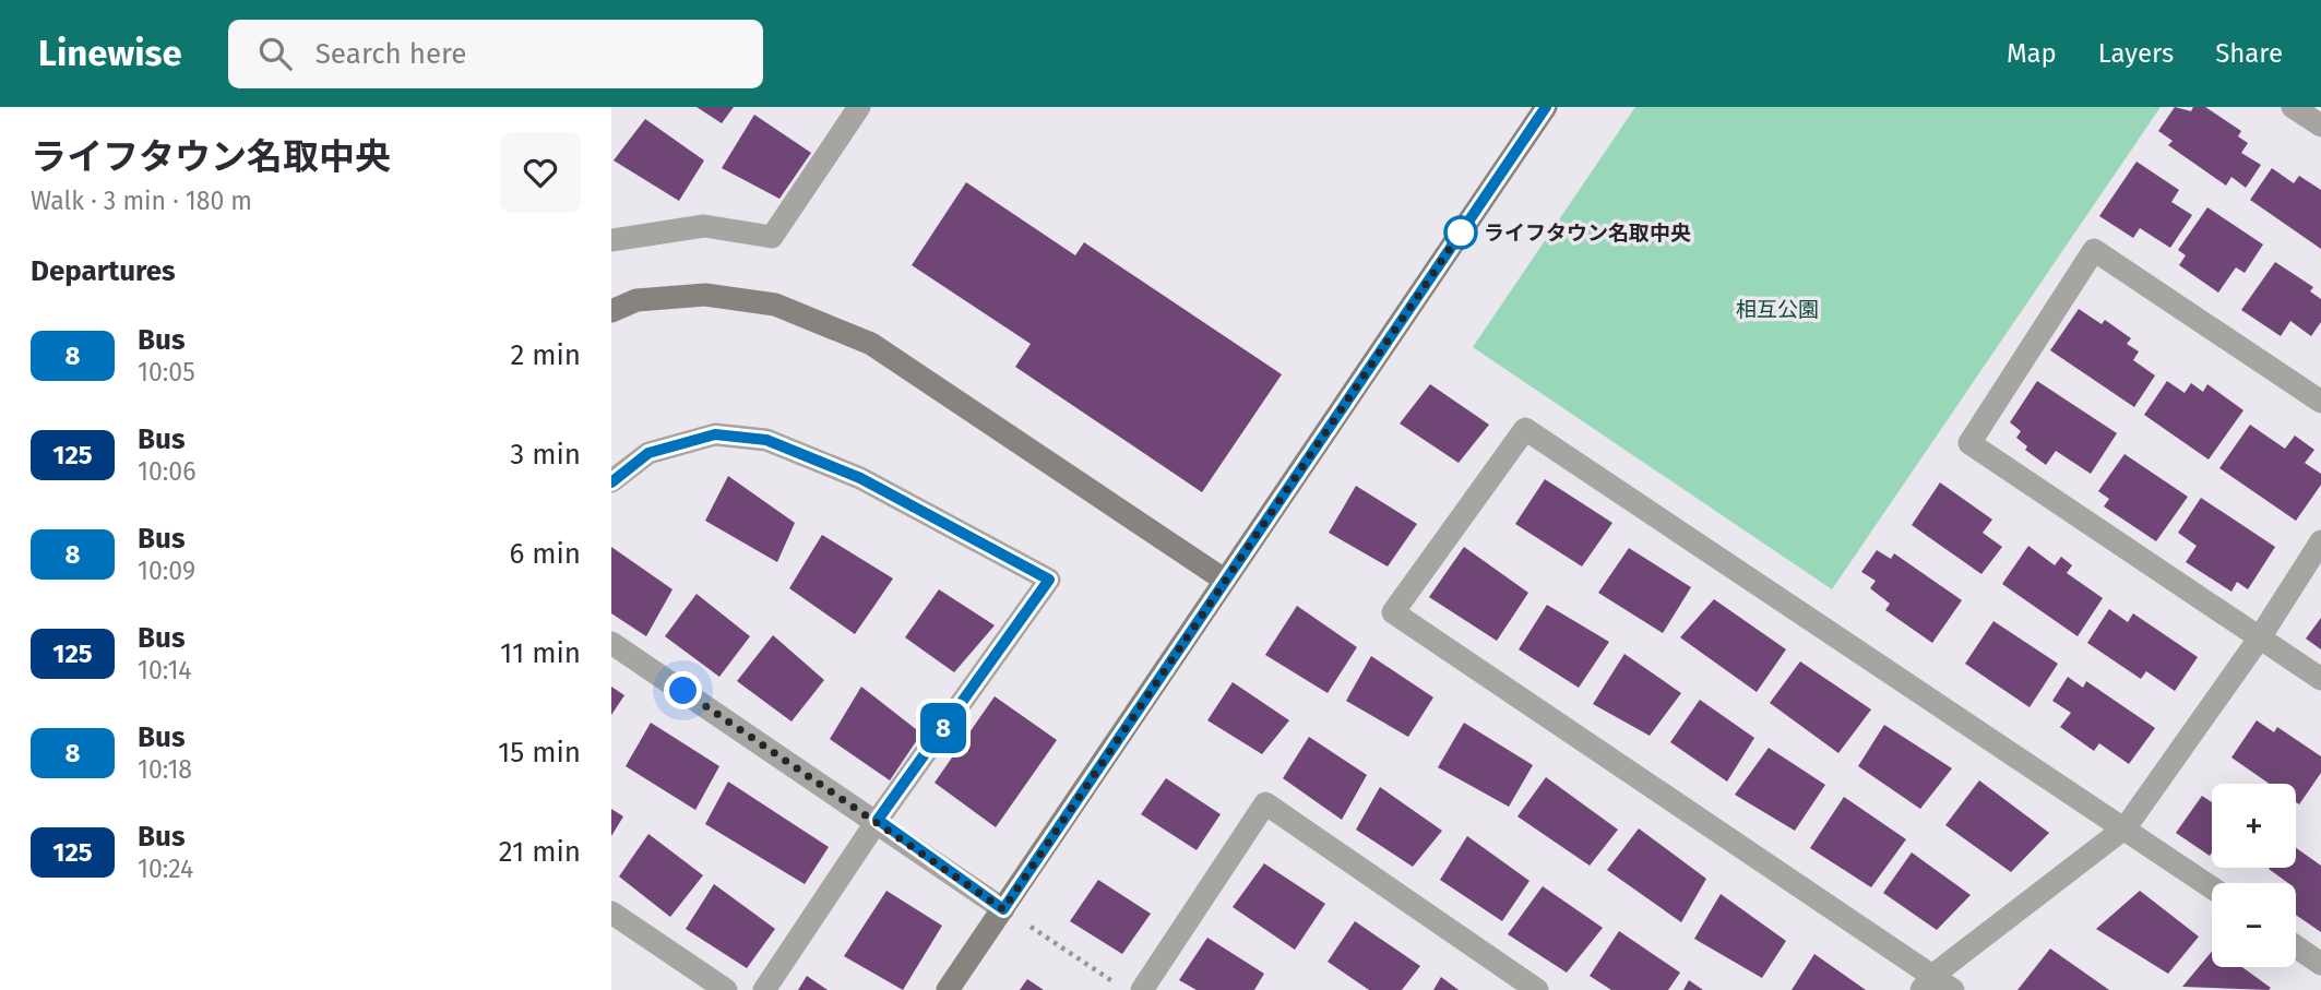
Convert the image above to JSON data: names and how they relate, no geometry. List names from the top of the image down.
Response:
{
  "parks": ["相互公園"],
  "places": ["ライフタウン名取中央"],
  "lines": ["bus line 8"],
  "page": {
    "header": "Linewise",
    "search": "Search here",
    "nav": ["Map", "Layers", "Share"],
    "heading": [
      ["ライフタウン名取中央", "Walk · 3 min · 180 m"],
      "Departures"
    ],
    "on_map": "8",
    "list": [
      {
        "mark": "8",
        "name": "Bus",
        "note": "10:05",
        "value": "2 min"
      },
      {
        "mark": "125",
        "name": "Bus",
        "note": "10:06",
        "value": "3 min"
      },
      {
        "mark": "8",
        "name": "Bus",
        "note": "10:09",
        "value": "6 min"
      },
      {
        "mark": "125",
        "name": "Bus",
        "note": "10:14",
        "value": "11 min"
      },
      {
        "mark": "8",
        "name": "Bus",
        "note": "10:18",
        "value": "15 min"
      },
      {
        "mark": "125",
        "name": "Bus",
        "note": "10:24",
        "value": "21 min"
      }
    ],
    "map_buttons": ["+", "−"]
  }
}
